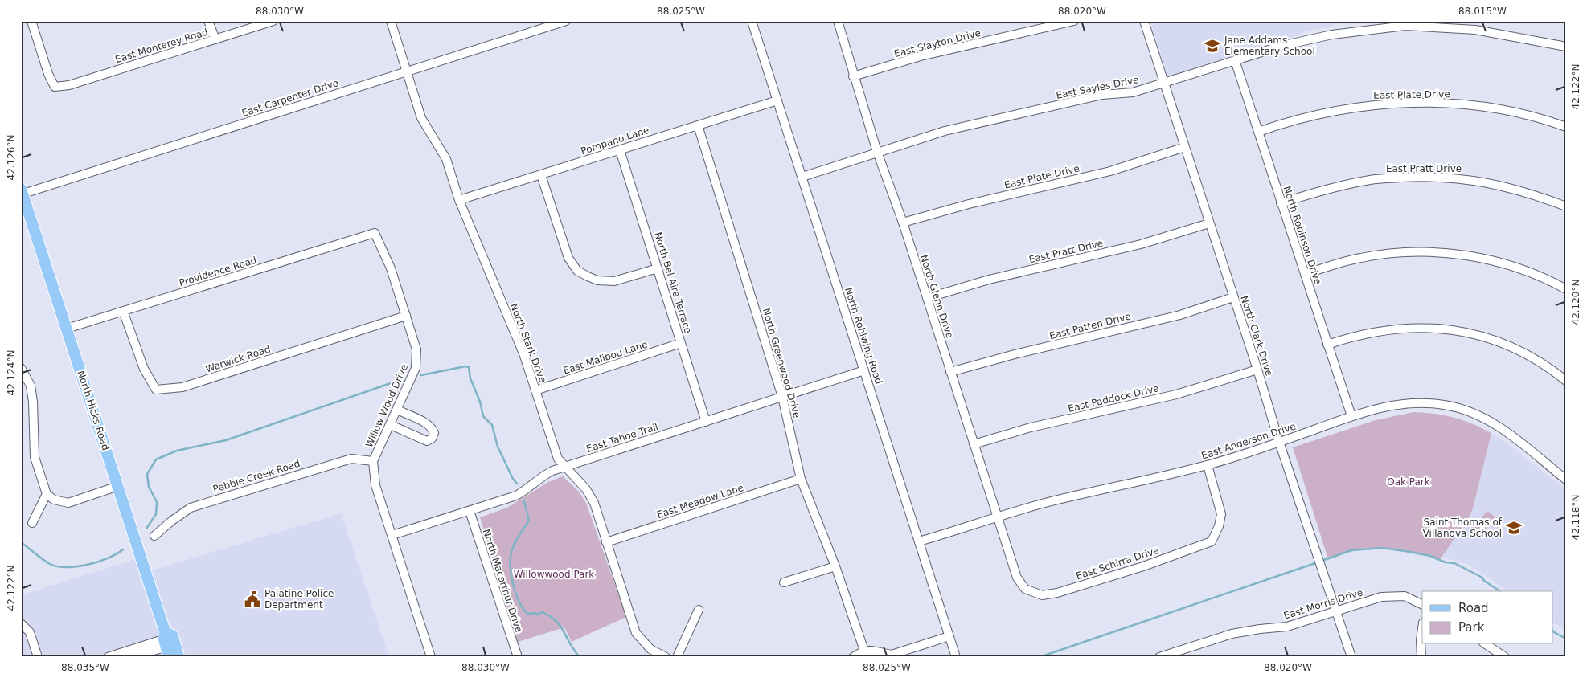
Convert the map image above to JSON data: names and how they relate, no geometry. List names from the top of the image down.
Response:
{
  "streets": {
    "main road": ["North Hicks Road"],
    "street": [
      "East Slayton Drive",
      "East Monterey Road",
      "East Sayles Drive",
      "East Plate Drive",
      "East Carpenter Drive",
      "Pompano Lane",
      "East Pratt Drive",
      "North Robinson Drive",
      "Providence Road",
      "North Bel Aire Terrace",
      "North Glenn Drive",
      "East Patten Drive",
      "North Rohlwing Road",
      "North Clark Drive",
      "North Stark Drive",
      "East Malibou Lane",
      "Warwick Road",
      "North Greenwood Drive",
      "East Paddock Drive",
      "Willow Wood Drive",
      "East Tahoe Trail",
      "East Anderson Drive",
      "Pebble Creek Road",
      "East Meadow Lane",
      "East Schirra Drive",
      "North Macarthur Drive",
      "East Morris Drive"
    ]
  },
  "crossings": [
    ["East Slayton Drive", "North Glenn Drive"],
    ["East Sayles Drive", "North Robinson Drive"],
    ["East Sayles Drive", "North Glenn Drive"],
    ["East Sayles Drive", "North Rohlwing Road"],
    ["East Sayles Drive", "North Clark Drive"],
    ["East Plate Drive", "North Robinson Drive"],
    ["East Plate Drive", "North Glenn Drive"],
    ["East Plate Drive", "North Clark Drive"],
    ["East Carpenter Drive", "North Stark Drive"],
    ["East Carpenter Drive", "North Hicks Road"],
    ["Pompano Lane", "North Bel Aire Terrace"],
    ["Pompano Lane", "North Rohlwing Road"],
    ["Pompano Lane", "North Stark Drive"],
    ["Pompano Lane", "North Greenwood Drive"],
    ["East Pratt Drive", "North Robinson Drive"],
    ["East Pratt Drive", "North Glenn Drive"],
    ["East Pratt Drive", "North Clark Drive"],
    ["North Robinson Drive", "East Anderson Drive"],
    ["Providence Road", "Warwick Road"],
    ["Providence Road", "Willow Wood Drive"],
    ["Providence Road", "North Hicks Road"],
    ["North Bel Aire Terrace", "East Malibou Lane"],
    ["North Bel Aire Terrace", "East Tahoe Trail"],
    ["North Glenn Drive", "East Patten Drive"],
    ["North Glenn Drive", "East Paddock Drive"],
    ["North Glenn Drive", "East Anderson Drive"],
    ["North Glenn Drive", "East Schirra Drive"],
    ["East Patten Drive", "North Clark Drive"],
    ["North Rohlwing Road", "East Tahoe Trail"],
    ["North Rohlwing Road", "East Anderson Drive"],
    ["North Clark Drive", "East Paddock Drive"],
    ["North Clark Drive", "East Anderson Drive"],
    ["North Clark Drive", "East Morris Drive"],
    ["North Stark Drive", "East Malibou Lane"],
    ["North Stark Drive", "East Tahoe Trail"],
    ["North Stark Drive", "East Meadow Lane"],
    ["Warwick Road", "Willow Wood Drive"],
    ["North Greenwood Drive", "East Tahoe Trail"],
    ["North Greenwood Drive", "East Meadow Lane"],
    ["Willow Wood Drive", "East Tahoe Trail"],
    ["Willow Wood Drive", "Pebble Creek Road"],
    ["East Tahoe Trail", "North Macarthur Drive"],
    ["East Anderson Drive", "East Schirra Drive"]
  ],
  "parks": ["Oak Park", "Willowwood Park"],
  "places": {
    "school or university": ["Jane Addams Elementary School", "Saint Thomas of Villanova School"],
    "public building": ["Palatine Police Department"]
  },
  "legend": ["Road", "Park"],
  "coordinates": [
    "88.030°W",
    "88.025°W",
    "88.020°W",
    "88.015°W",
    "42.122°N",
    "42.126°N",
    "42.120°N",
    "42.124°N",
    "42.118°N",
    "88.035°W"
  ]
}
